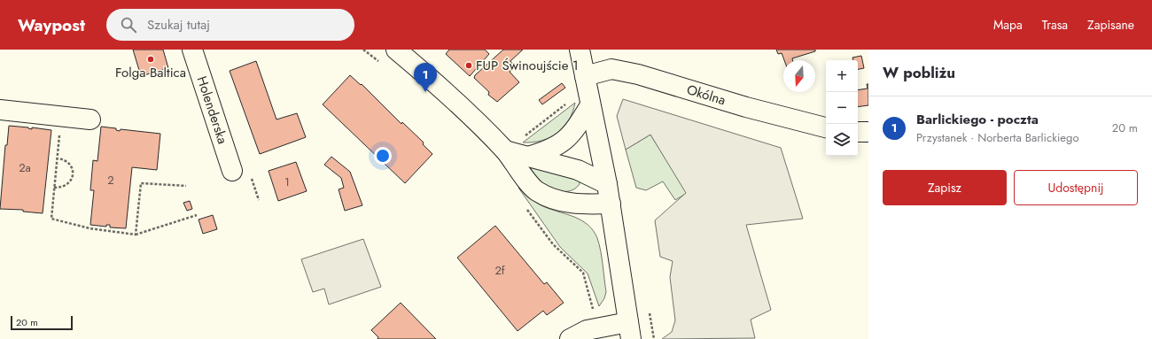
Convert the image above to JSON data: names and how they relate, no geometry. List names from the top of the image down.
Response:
{
  "streets": {
    "street": ["Okólna", "Holenderska"]
  },
  "places": ["Folga Baltica", "FUP Świnoujście 1"],
  "house_numbers": [
    "2a",
    "2",
    "1",
    "2f"
  ],
  "scale_bar": "20 m",
  "north": "bottom",
  "page": {
    "header": "Waypost",
    "search": "Szukaj tutaj",
    "nav": ["Mapa", "Trasa", "Zapisane"],
    "heading": "W pobliżu",
    "map_buttons": ["+", "−"],
    "pins": "1",
    "list": [
      {
        "mark": "1",
        "name": "Barlickiego - poczta",
        "note": "Przystanek · Norberta Barlickiego",
        "value": "20 m"
      }
    ],
    "buttons": ["Zapisz", "Udostępnij"],
    "scale": "20 m"
  }
}
